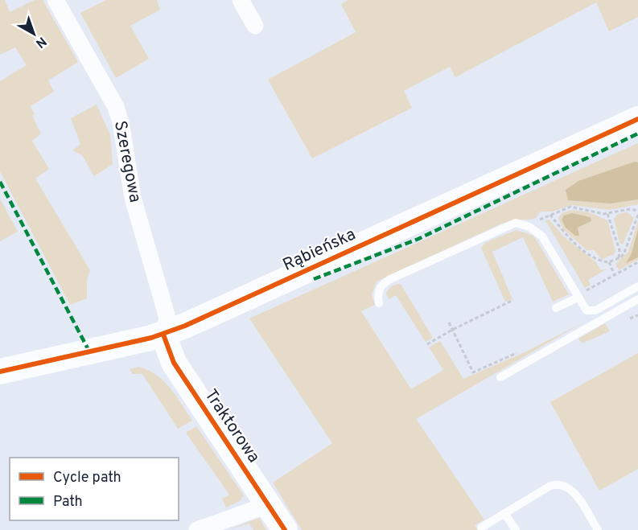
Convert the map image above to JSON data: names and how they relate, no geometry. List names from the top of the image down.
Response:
{
  "streets": {
    "street": ["Szeregowa", "Rąbieńska", "Traktorowa"]
  },
  "crossings": [
    ["Szeregowa", "Rąbieńska"],
    ["Szeregowa", "Traktorowa"],
    ["Rąbieńska", "Traktorowa"]
  ],
  "legend": ["Cycle path", "Path"],
  "north": "bottom right"
}
